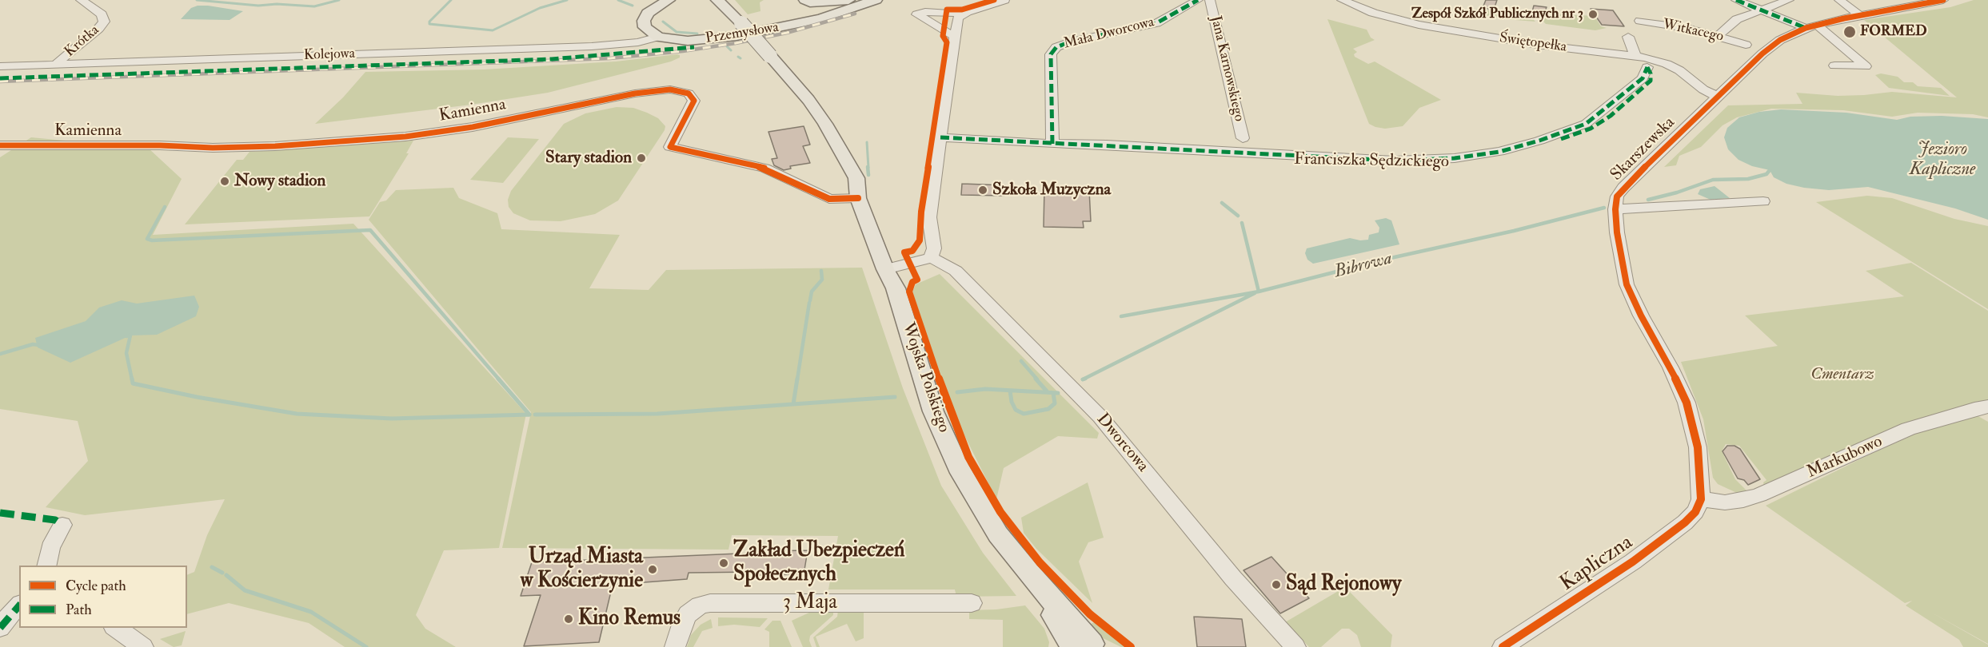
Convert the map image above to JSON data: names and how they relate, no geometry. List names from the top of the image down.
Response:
{
  "streets": {
    "main road": ["Przemysłowa", "Wojska Polskiego"],
    "street": [
      "Witkacego",
      "Mała Dworcowa",
      "Krótka",
      "Świętopełka",
      "Kolejowa",
      "Jana Karnowskiego",
      "Kamienna",
      "Skarszewska",
      "Franciszka Sędzickiego",
      "Dworcowa",
      "Markubowo",
      "Kapliczna",
      "3 Maja"
    ]
  },
  "crossings": [
    ["Przemysłowa", "Kolejowa"],
    ["Mała Dworcowa", "Franciszka Sędzickiego"],
    ["Krótka", "Kolejowa"],
    ["Świętopełka", "Skarszewska"],
    ["Świętopełka", "Franciszka Sędzickiego"],
    ["Kamienna", "Wojska Polskiego"],
    ["Skarszewska", "Markubowo"],
    ["Skarszewska", "Kapliczna"],
    ["Markubowo", "Kapliczna"]
  ],
  "water": ["Jezioro Kapliczne", "Bibrowa"],
  "parks": ["Cmentarz"],
  "places": [
    "Zespół Szkół Publicznych nr 3",
    "FORMED",
    "Stary stadion",
    "Nowy stadion",
    "Szkoła Muzyczna",
    "Zakład Ubezpieczeń Społecznych",
    "Urząd Miasta w Kościerzynie",
    "Sąd Rejonowy",
    "Kino Remus"
  ],
  "legend": ["Cycle path", "Path"]
}
